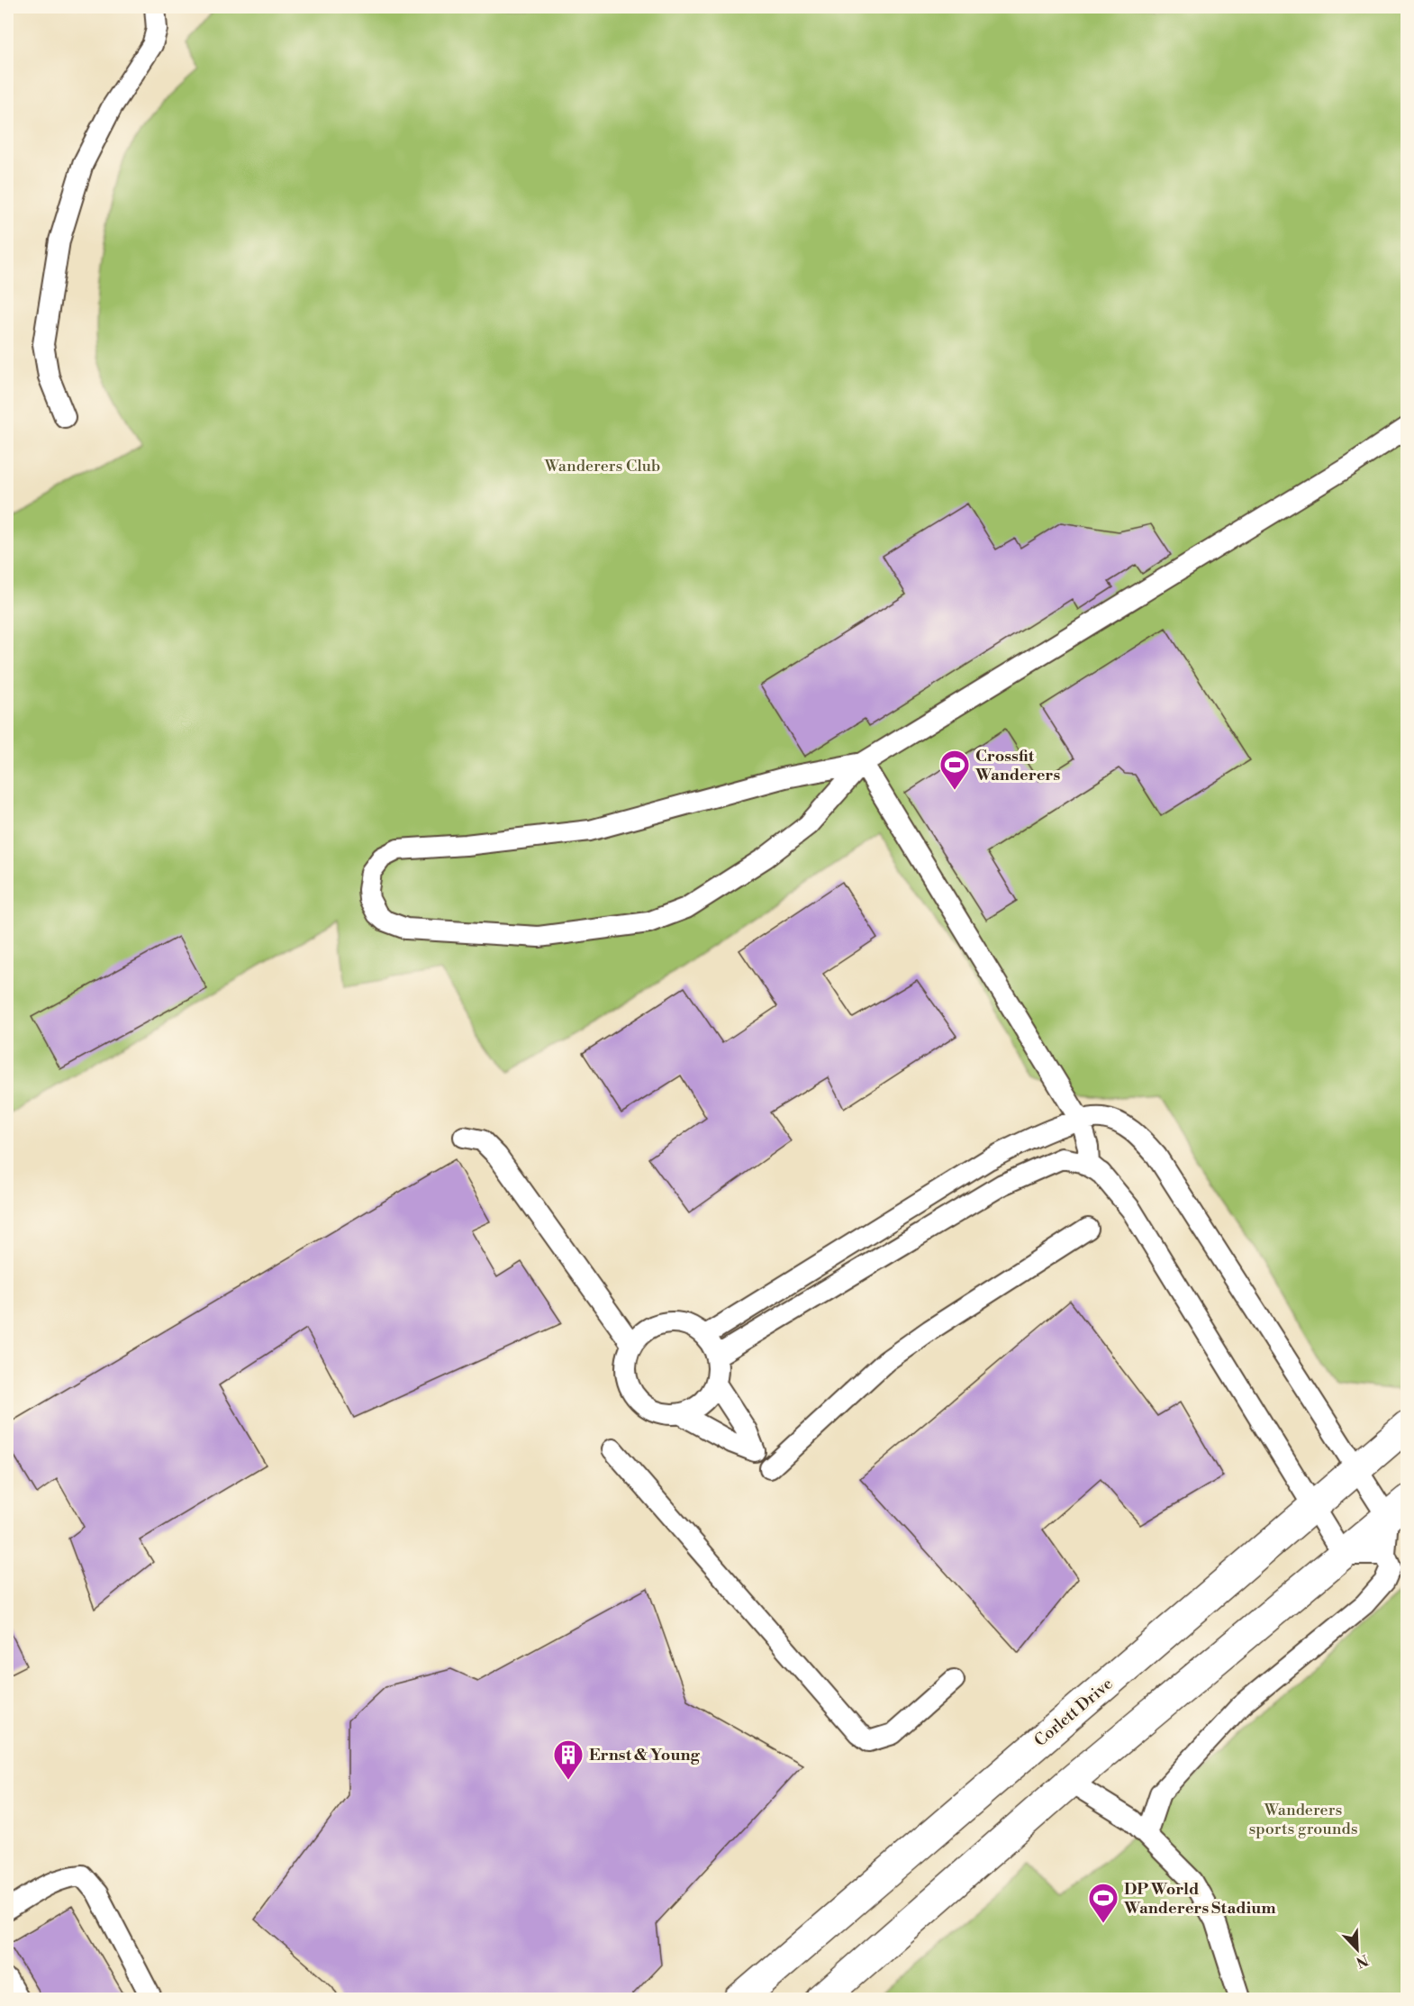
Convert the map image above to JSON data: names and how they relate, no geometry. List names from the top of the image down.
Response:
{
  "streets": {
    "main road": ["Corlett Drive"]
  },
  "parks": ["Wanderers Club", "Wanderers sports grounds"],
  "places": {
    "sports": ["Crossfit Wanderers", "DP World Wanderers Stadium"],
    "building": ["Ernst & Young"]
  },
  "north": "bottom right"
}
